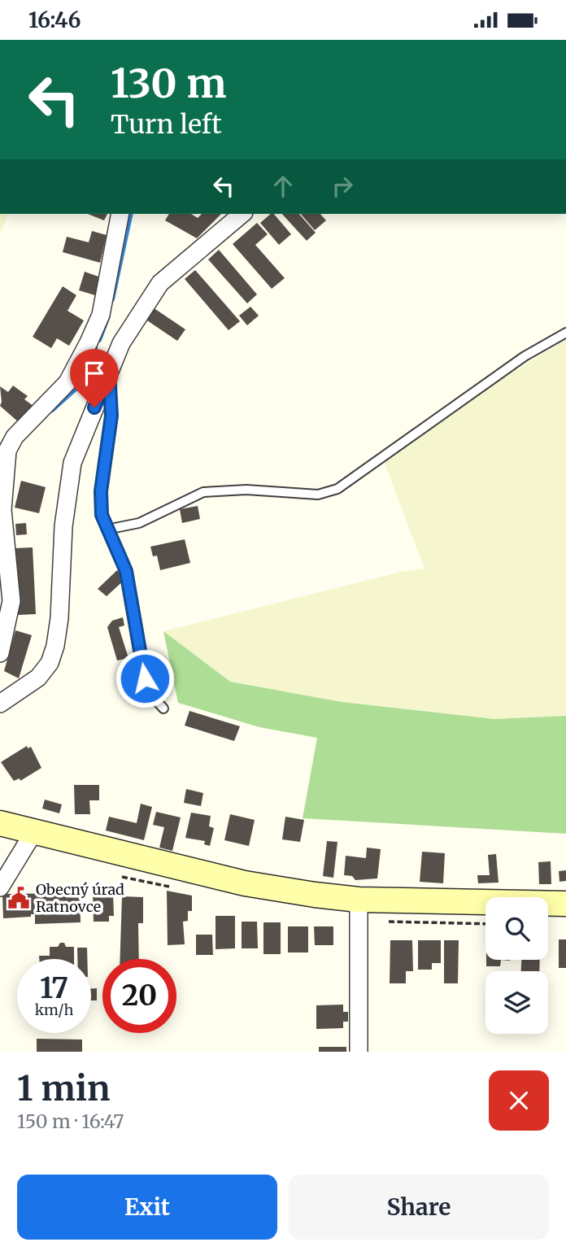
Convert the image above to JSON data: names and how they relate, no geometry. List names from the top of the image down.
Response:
{
  "places": {
    "public building": ["Obecný úrad Ratnovce"]
  },
  "page": {
    "status": "16:46",
    "turn": ["130 m", "Turn left"],
    "speed": "17 km/h",
    "limit": "20",
    "heading": ["1 min", "150 m · 16:47"],
    "buttons": ["Exit", "Share"]
  }
}
